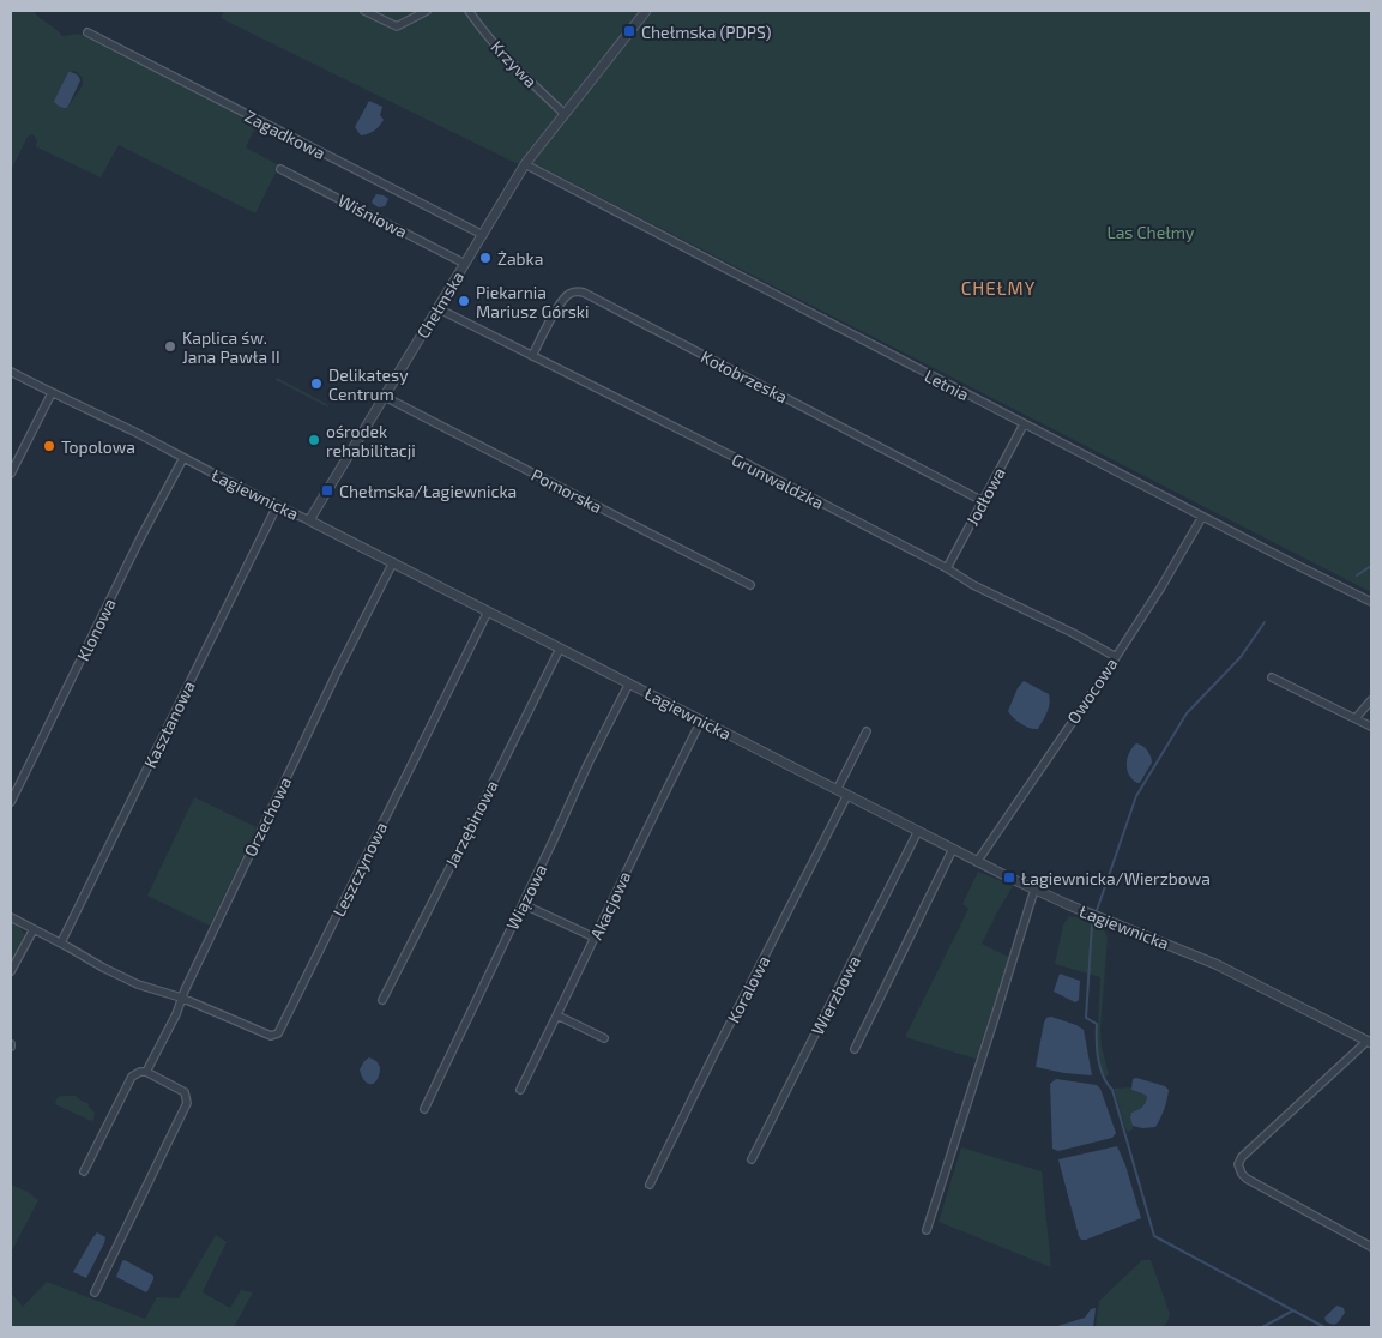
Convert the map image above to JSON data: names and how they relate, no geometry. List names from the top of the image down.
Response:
{
  "streets": {
    "street": [
      "Krzywa",
      "Zagadkowa",
      "Wiśniowa",
      "Chełmska",
      "Kołobrzeska",
      "Letnia",
      "Grunwaldzka",
      "Pomorska",
      "Łagiewnicka",
      "Jodłowa",
      "Klonowa",
      "Owocowa",
      "Kasztanowa",
      "Orzechowa",
      "Jarzębinowa",
      "Leszczynowa",
      "Wiązowa",
      "Akacjowa",
      "Koralowa",
      "Wierzbowa"
    ]
  },
  "crossings": [
    ["Krzywa", "Chełmska"],
    ["Zagadkowa", "Chełmska"],
    ["Wiśniowa", "Chełmska"],
    ["Chełmska", "Letnia"],
    ["Chełmska", "Grunwaldzka"],
    ["Chełmska", "Pomorska"],
    ["Chełmska", "Łagiewnicka"],
    ["Kołobrzeska", "Grunwaldzka"],
    ["Kołobrzeska", "Jodłowa"],
    ["Letnia", "Jodłowa"],
    ["Letnia", "Owocowa"],
    ["Grunwaldzka", "Jodłowa"],
    ["Grunwaldzka", "Owocowa"],
    ["Łagiewnicka", "Klonowa"],
    ["Łagiewnicka", "Owocowa"],
    ["Łagiewnicka", "Kasztanowa"],
    ["Łagiewnicka", "Orzechowa"],
    ["Łagiewnicka", "Jarzębinowa"],
    ["Łagiewnicka", "Leszczynowa"],
    ["Łagiewnicka", "Wiązowa"],
    ["Łagiewnicka", "Akacjowa"],
    ["Łagiewnicka", "Koralowa"],
    ["Łagiewnicka", "Wierzbowa"],
    ["Kasztanowa", "Leszczynowa"],
    ["Orzechowa", "Leszczynowa"]
  ],
  "districts": ["CHEŁMY"],
  "parks": ["Las Chełmy"],
  "places": {
    "transit": ["Chełmska (PDPS)", "Chełmska/Łagiewnicka", "Łagiewnicka/Wierzbowa"],
    "other": [
      "Żabka",
      "Piekarnia Mariusz Górski",
      "Kaplica św. Jana Pawła II",
      "Delikatesy Centrum",
      "ośrodek rehabilitacji",
      "Topolowa"
    ]
  }
}
